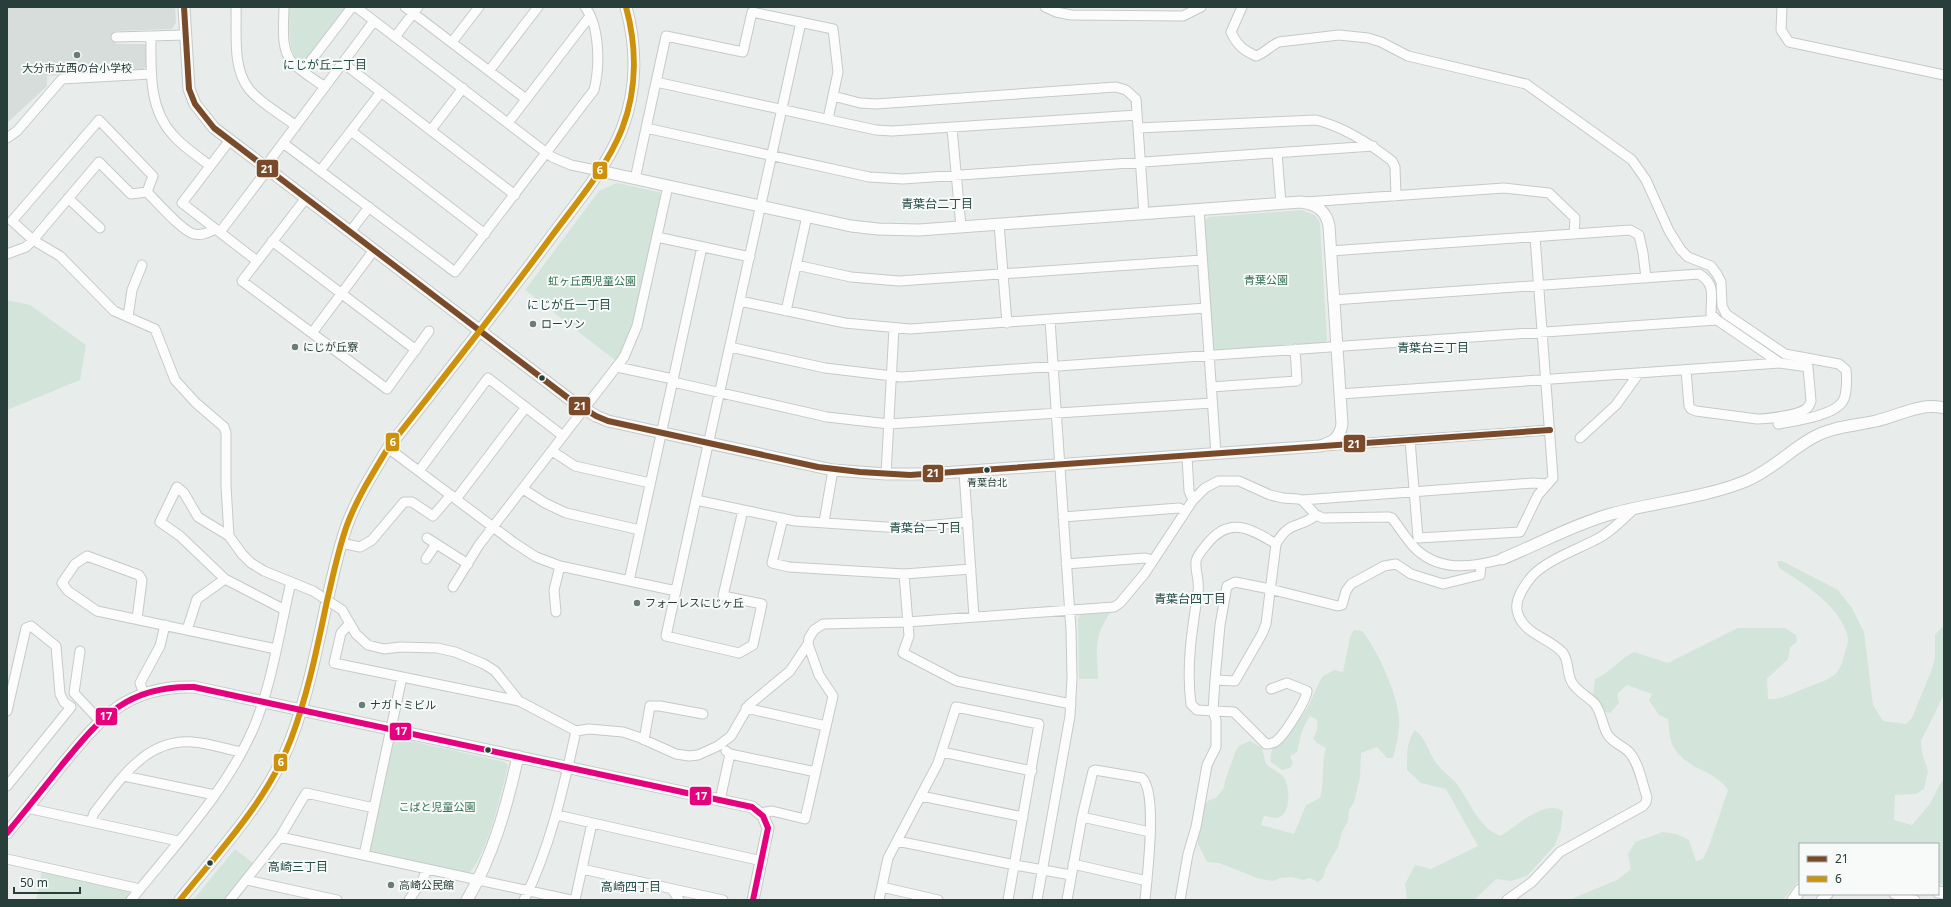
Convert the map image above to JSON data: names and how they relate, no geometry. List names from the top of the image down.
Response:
{
  "districts": [
    "にじが丘二丁目",
    "青葉台二丁目",
    "にじが丘一丁目",
    "青葉台三丁目",
    "青葉台一丁目",
    "青葉台四丁目",
    "高崎三丁目",
    "高崎四丁目"
  ],
  "parks": ["青葉公園", "虹ヶ丘西児童公園", "こばと児童公園"],
  "places": [
    "大分市立西の台小学校",
    "ローソン",
    "にじが丘寮",
    "青葉台北",
    "フォーレスにじヶ丘",
    "ナガトミビル",
    "高崎公民館"
  ],
  "lines": ["transit line 21", "transit line 6", "transit line 17"],
  "legend": ["21", "6"],
  "scale_bar": "50 m"
}
